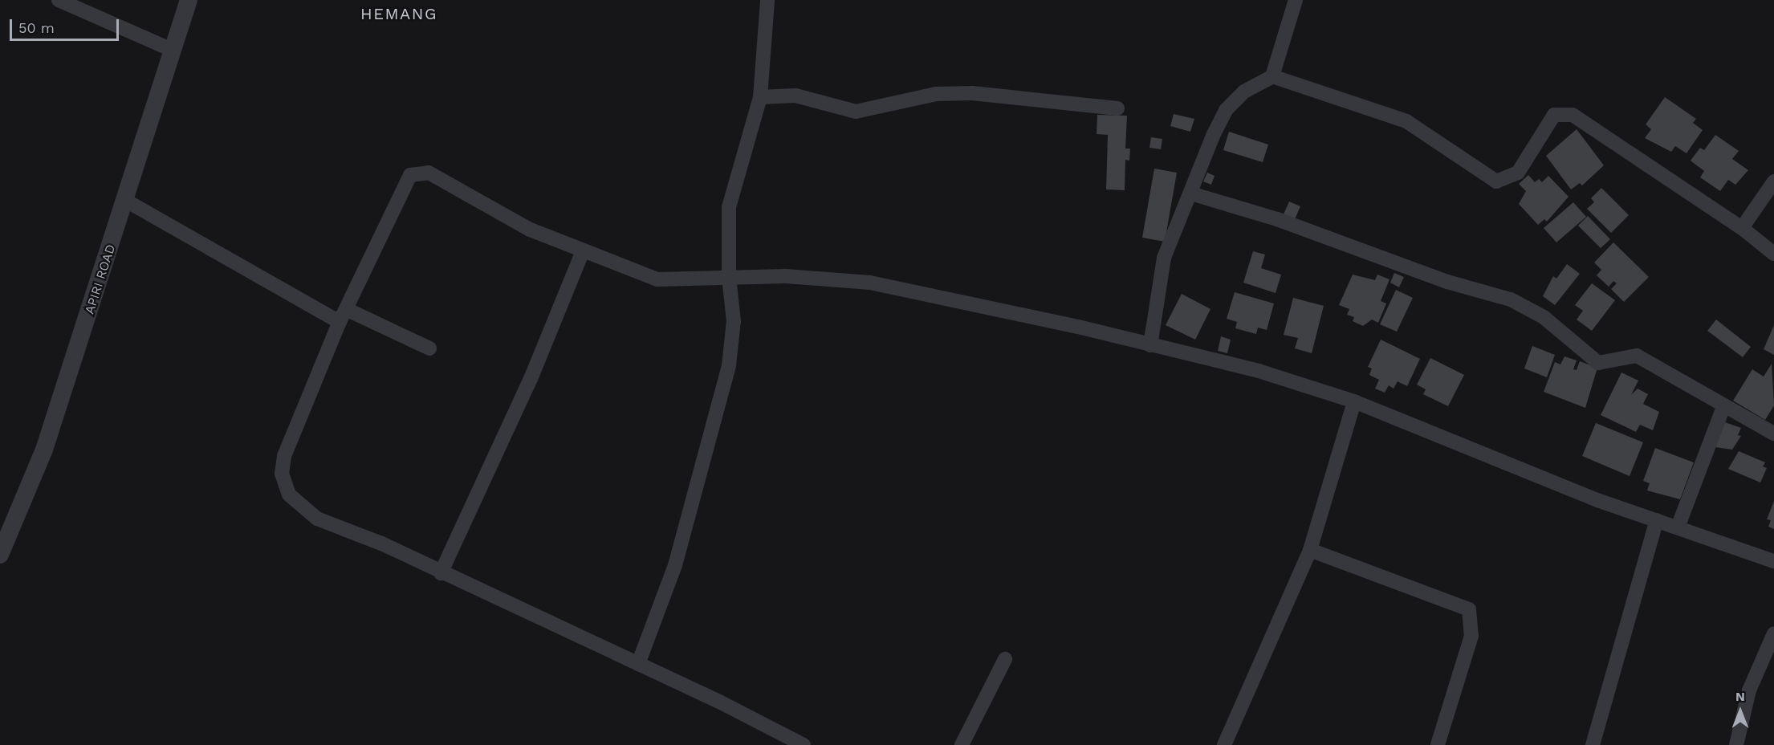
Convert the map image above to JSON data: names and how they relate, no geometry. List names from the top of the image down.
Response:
{
  "streets": {
    "street": ["APIRI ROAD"]
  },
  "districts": ["HEMANG"],
  "scale_bar": "50 m",
  "north": "top"
}
